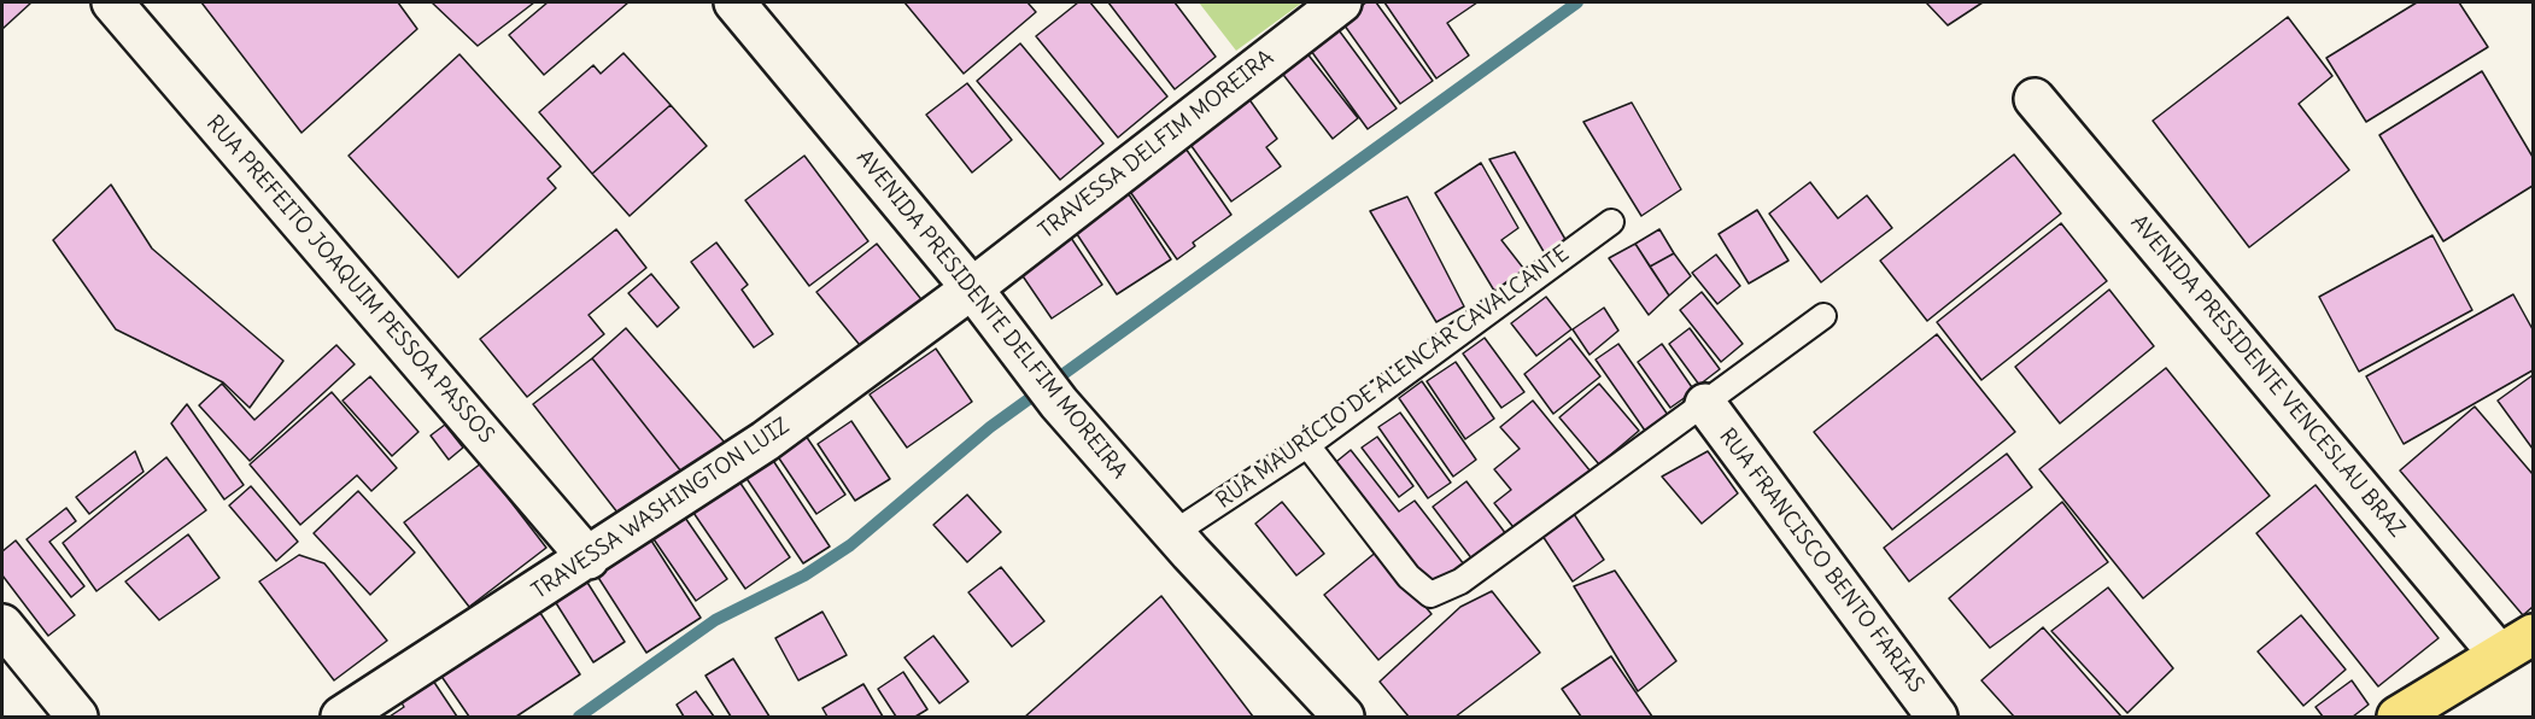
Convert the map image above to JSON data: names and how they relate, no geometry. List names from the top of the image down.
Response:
{
  "streets": {
    "street": [
      "TRAVESSA DELFIM MOREIRA",
      "RUA PREFEITO JOAQUIM PESSOA PASSOS",
      "AVENIDA PRESIDENTE DELFIM MOREIRA",
      "AVENIDA PRESIDENTE VENCESLAU BRAZ",
      "TRAVESSA WASHINGTON LUIZ",
      "RUA FRANCISCO BENTO FARIAS"
    ],
    "lane": ["RUA MAURÍCIO DE ALENCAR CAVALCANTE"]
  },
  "crossings": [
    ["TRAVESSA DELFIM MOREIRA", "AVENIDA PRESIDENTE DELFIM MOREIRA"],
    ["TRAVESSA DELFIM MOREIRA", "TRAVESSA WASHINGTON LUIZ"],
    ["RUA PREFEITO JOAQUIM PESSOA PASSOS", "TRAVESSA WASHINGTON LUIZ"],
    ["AVENIDA PRESIDENTE DELFIM MOREIRA", "RUA MAURÍCIO DE ALENCAR CAVALCANTE"],
    ["AVENIDA PRESIDENTE DELFIM MOREIRA", "TRAVESSA WASHINGTON LUIZ"]
  ]
}
